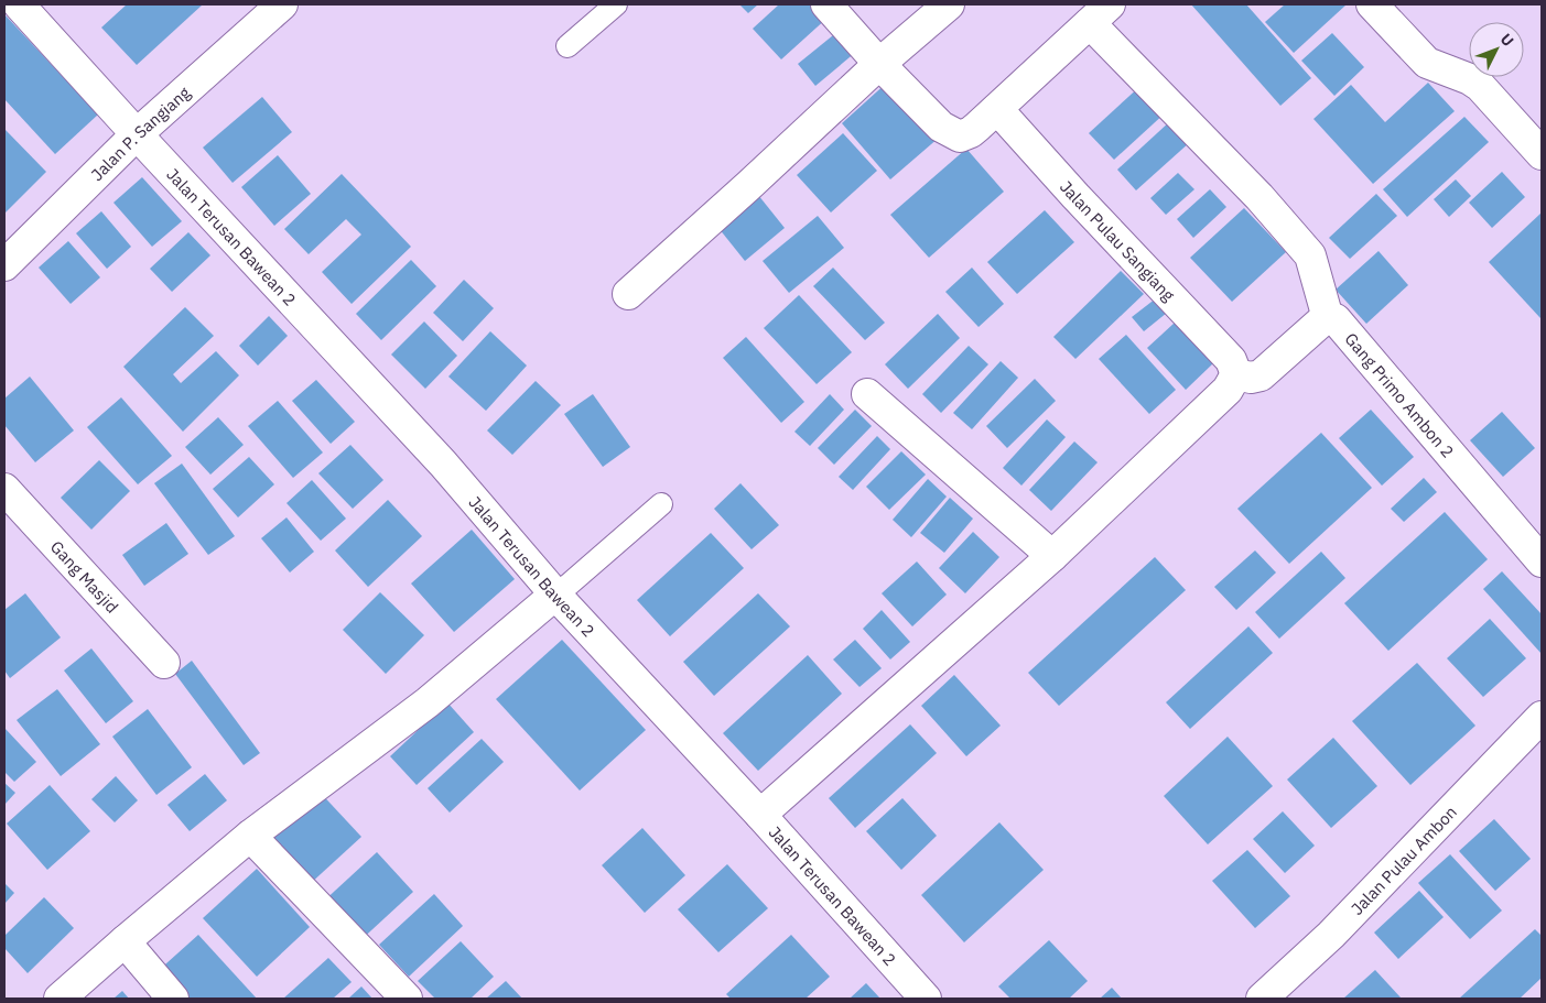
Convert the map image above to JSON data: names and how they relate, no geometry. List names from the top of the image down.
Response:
{
  "streets": {
    "street": [
      "Jalan P. Sangiang",
      "Jalan Terusan Bawean 2",
      "Jalan Pulau Sangiang",
      "Gang Primo Ambon 2",
      "Gang Masjid",
      "Jalan Pulau Ambon"
    ]
  },
  "crossings": [
    ["Jalan P. Sangiang", "Jalan Terusan Bawean 2"]
  ],
  "north": "top right"
}
